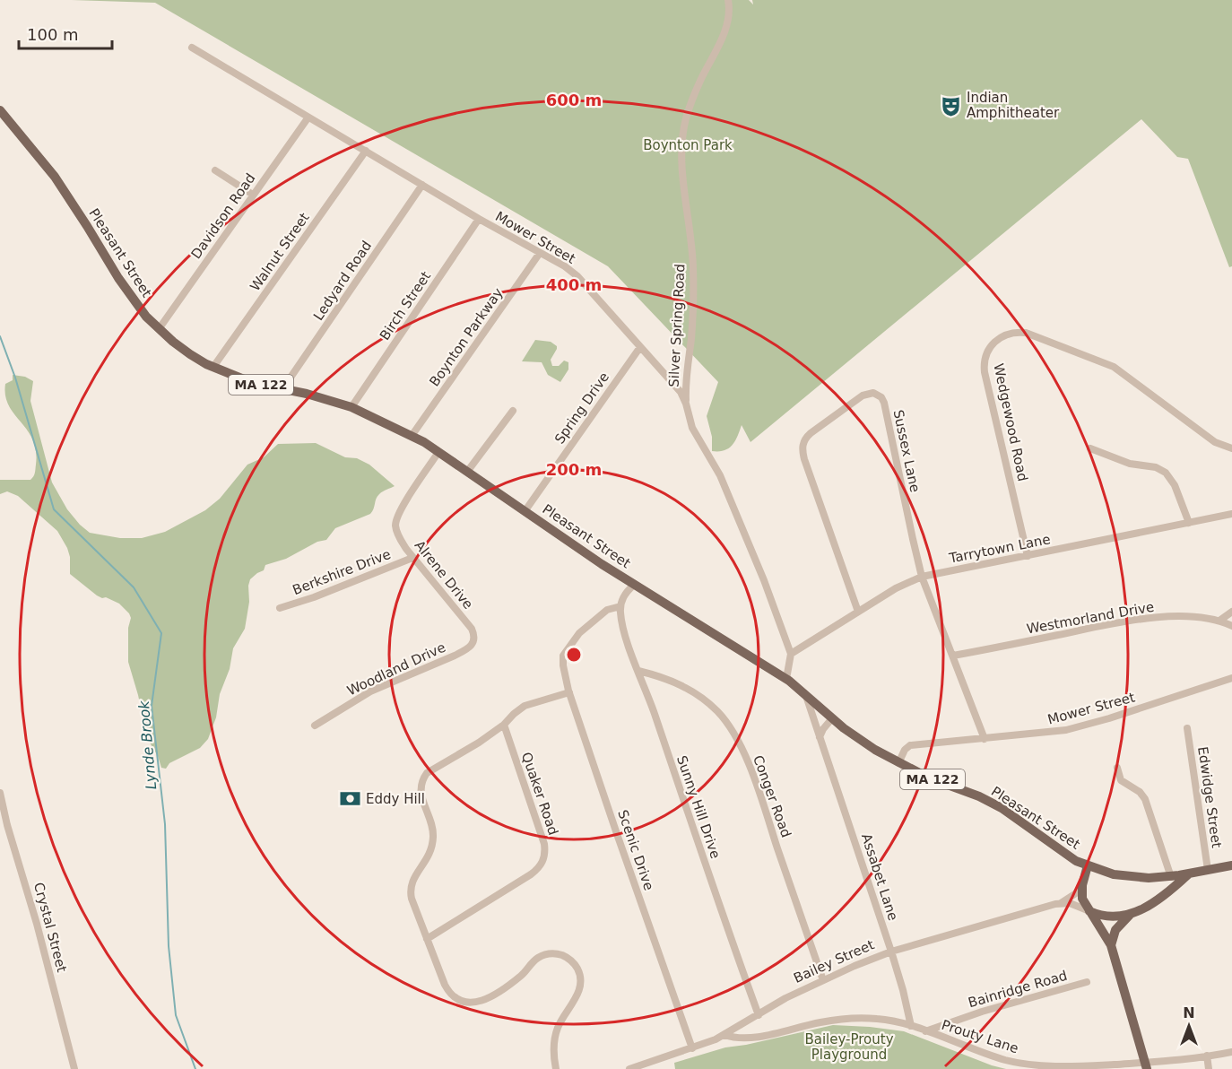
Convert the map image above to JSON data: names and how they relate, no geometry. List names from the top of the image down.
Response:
{
  "streets": {
    "main road": ["Pleasant Street", "MA 122"],
    "street": [
      "Davidson Road",
      "Mower Street",
      "Walnut Street",
      "Ledyard Road",
      "Birch Street",
      "Silver Spring Road",
      "Boynton Parkway",
      "Spring Drive",
      "Wedgewood Road",
      "Sussex Lane",
      "Tarrytown Lane",
      "Berkshire Drive",
      "Alrene Drive",
      "Westmorland Drive",
      "Woodland Drive",
      "Quaker Road",
      "Conger Road",
      "Edwidge Street",
      "Sunny Hill Drive",
      "Scenic Drive",
      "Assabet Lane",
      "Crystal Street",
      "Bailey Street",
      "Bainridge Road",
      "Prouty Lane"
    ]
  },
  "crossings": [
    ["Davidson Road", "Mower Street"],
    ["Davidson Road", "Pleasant Street"],
    ["Mower Street", "Walnut Street"],
    ["Mower Street", "Pleasant Street"],
    ["Mower Street", "Ledyard Road"],
    ["Mower Street", "Birch Street"],
    ["Mower Street", "Silver Spring Road"],
    ["Mower Street", "Boynton Parkway"],
    ["Mower Street", "Spring Drive"],
    ["Mower Street", "Sussex Lane"],
    ["Mower Street", "Tarrytown Lane"],
    ["Walnut Street", "Pleasant Street"],
    ["Pleasant Street", "Ledyard Road"],
    ["Pleasant Street", "Birch Street"],
    ["Pleasant Street", "Boynton Parkway"],
    ["Pleasant Street", "Spring Drive"],
    ["Pleasant Street", "Alrene Drive"],
    ["Pleasant Street", "Edwidge Street"],
    ["Pleasant Street", "Assabet Lane"],
    ["Wedgewood Road", "Tarrytown Lane"],
    ["Sussex Lane", "Tarrytown Lane"],
    ["Sussex Lane", "Westmorland Drive"],
    ["Berkshire Drive", "Alrene Drive"],
    ["Alrene Drive", "Woodland Drive"],
    ["Conger Road", "Sunny Hill Drive"],
    ["Conger Road", "Bailey Street"],
    ["Sunny Hill Drive", "Scenic Drive"],
    ["Sunny Hill Drive", "Bailey Street"],
    ["Scenic Drive", "Bailey Street"],
    ["Assabet Lane", "Bailey Street"],
    ["Assabet Lane", "Prouty Lane"],
    ["Bailey Street", "Prouty Lane"],
    ["Bainridge Road", "Prouty Lane"]
  ],
  "water": ["Lynde Brook"],
  "parks": ["Boynton Park", "Bailey-Prouty Playground"],
  "places": {
    "theatre": ["Indian Amphitheater"],
    "bank": ["Eddy Hill"]
  },
  "scale_bar": "100 m",
  "north": "top",
  "rings": ["600 m", "400 m", "200 m"]
}
